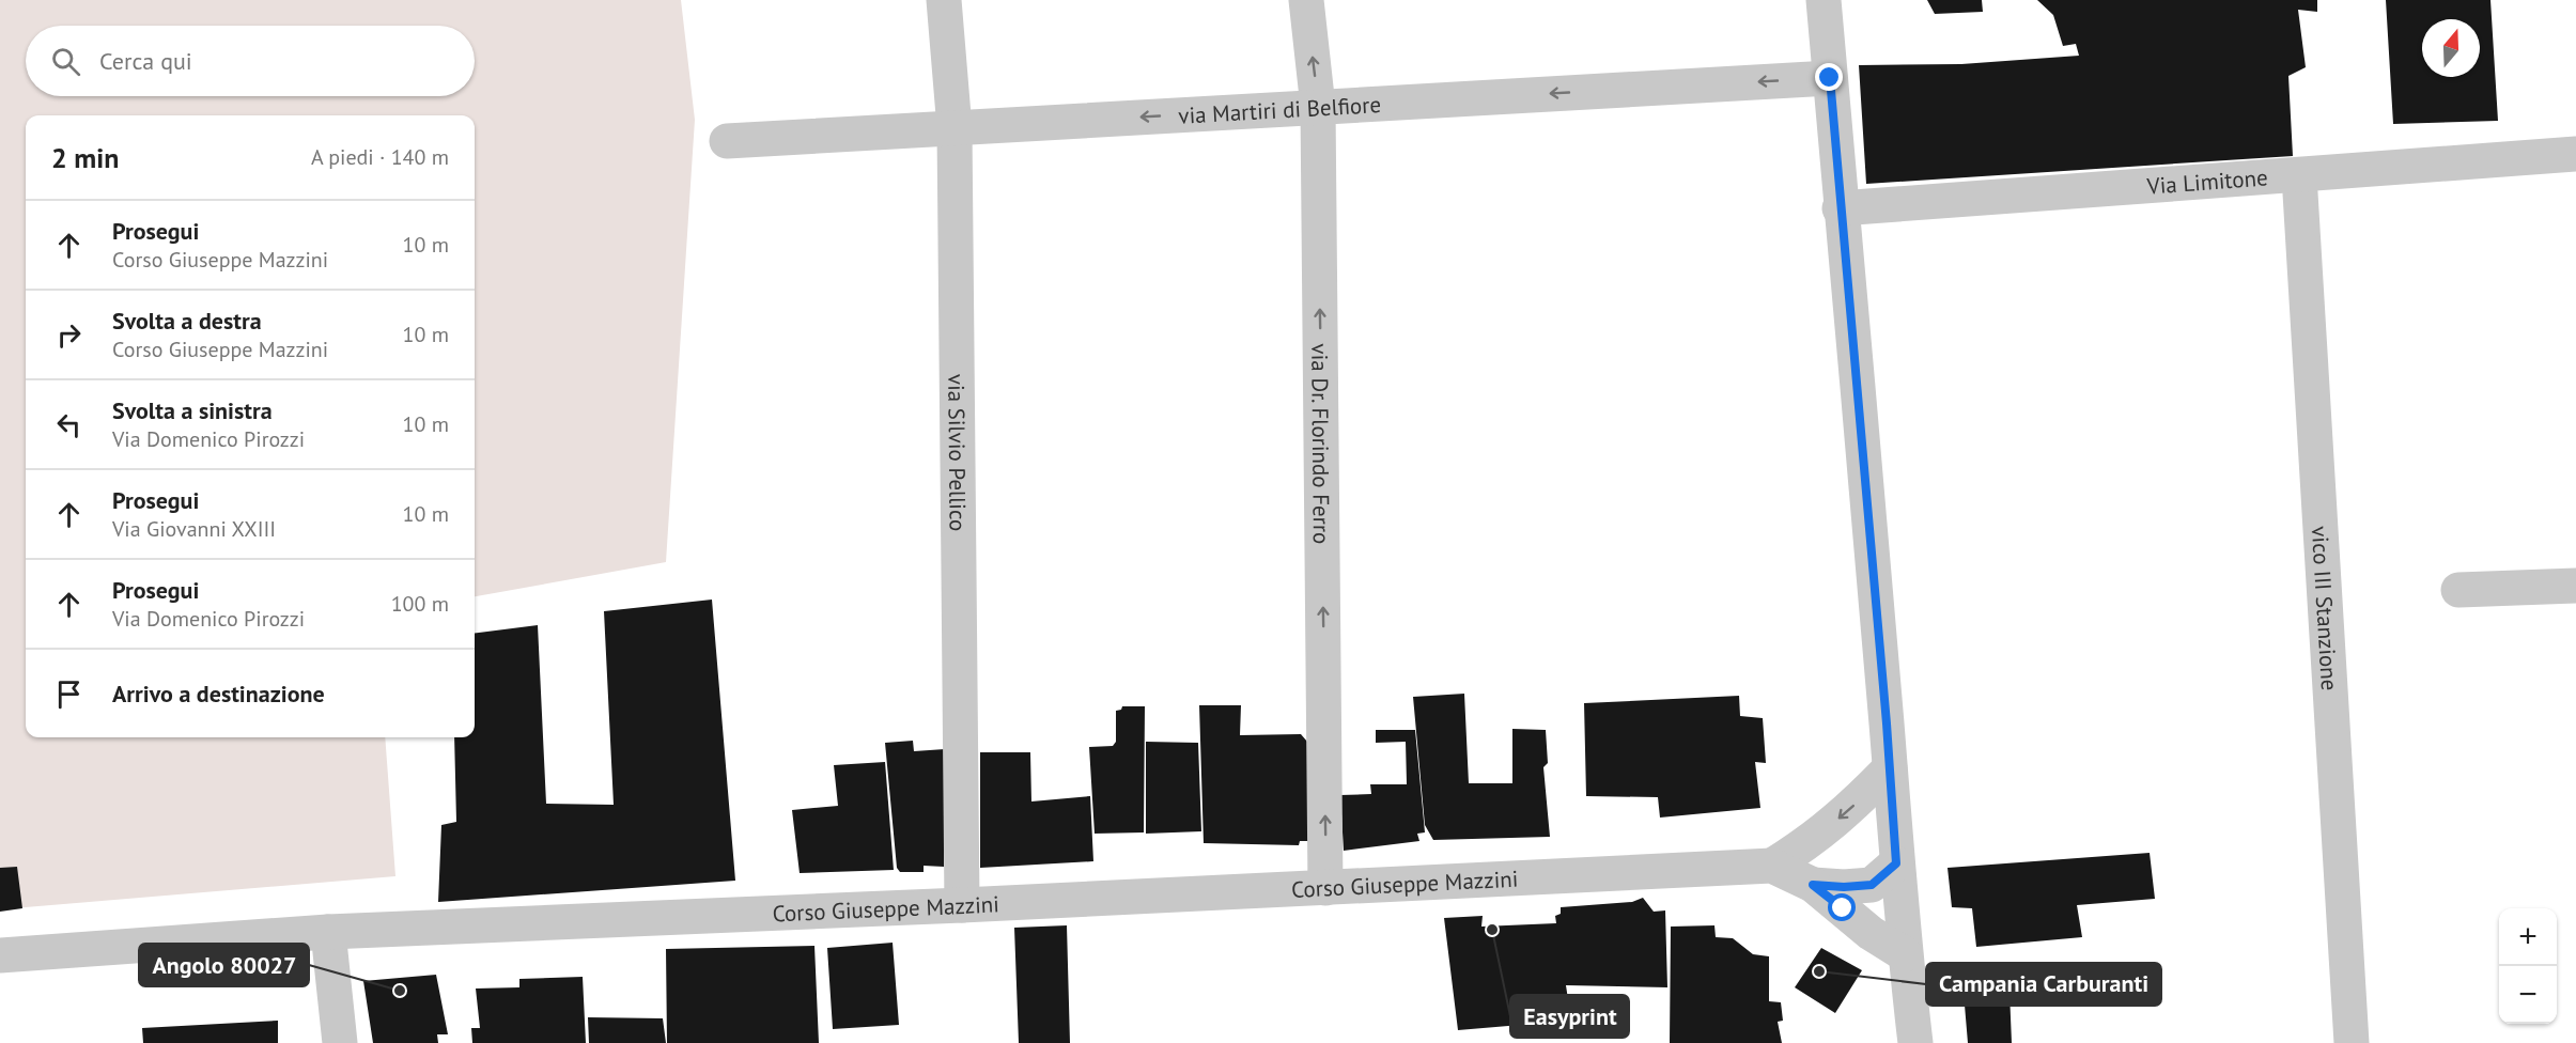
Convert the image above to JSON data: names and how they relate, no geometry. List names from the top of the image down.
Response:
{
  "streets": {
    "street": [
      "via Martiri di Belfiore",
      "Via Limitone",
      "via Dr. Florindo Ferro",
      "via Silvio Pellico",
      "vico III Stanzione",
      "Corso Giuseppe Mazzini"
    ]
  },
  "crossings": [
    ["via Martiri di Belfiore", "via Dr. Florindo Ferro"],
    ["via Martiri di Belfiore", "via Silvio Pellico"],
    ["Via Limitone", "vico III Stanzione"],
    ["via Dr. Florindo Ferro", "Corso Giuseppe Mazzini"],
    ["via Silvio Pellico", "Corso Giuseppe Mazzini"]
  ],
  "one_way": ["via Martiri di Belfiore", "via Dr. Florindo Ferro"],
  "places": ["Easyprint", "Campania Carburanti", "Angolo 80027"],
  "north": "top",
  "page": {
    "search": "Cerca qui",
    "heading": ["2 min", "A piedi · 140 m"],
    "list": [
      ["Prosegui", "Corso Giuseppe Mazzini", "10 m"],
      ["Svolta a destra", "Corso Giuseppe Mazzini", "10 m"],
      ["Svolta a sinistra", "Via Domenico Pirozzi", "10 m"],
      ["Prosegui", "Via Giovanni XXIII", "10 m"],
      ["Prosegui", "Via Domenico Pirozzi", "100 m"],
      "Arrivo a destinazione"
    ],
    "map_buttons": ["+", "−"]
  }
}
